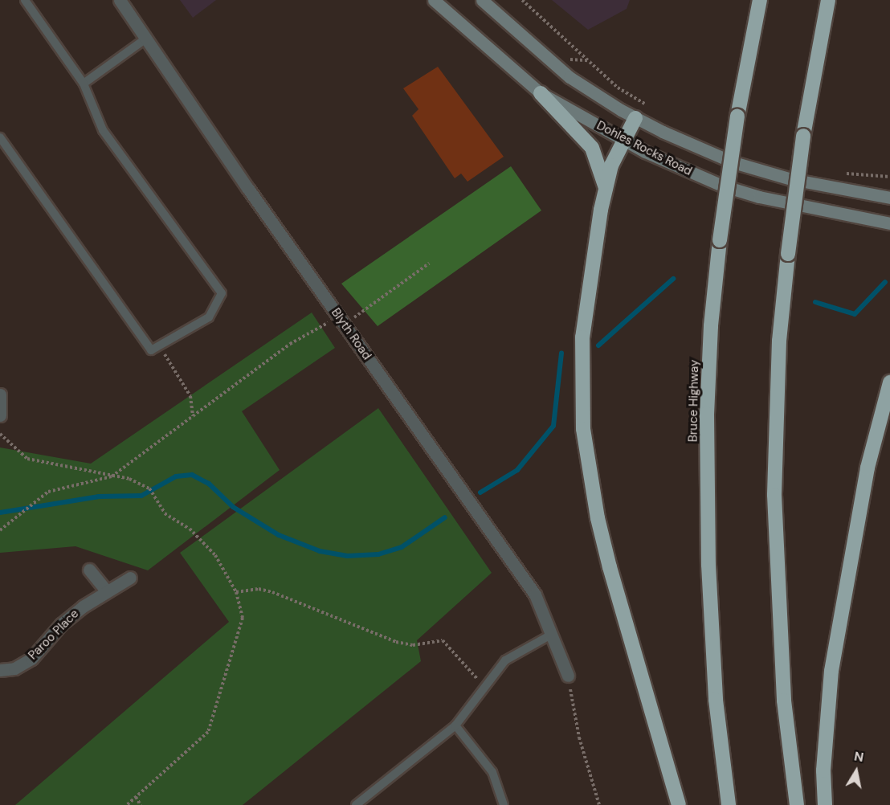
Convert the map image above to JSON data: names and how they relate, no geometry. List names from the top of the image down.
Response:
{
  "streets": {
    "highway": ["Bruce Highway"],
    "main road": ["Dohles Rocks Road"],
    "street": ["Blyth Road", "Paroo Place"]
  },
  "north": "top"
}
